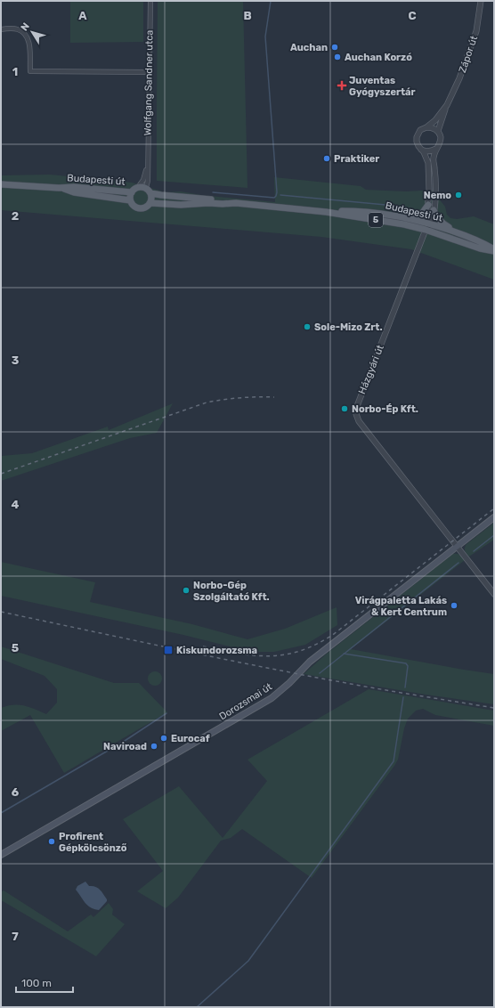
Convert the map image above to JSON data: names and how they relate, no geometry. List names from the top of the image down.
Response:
{
  "streets": {
    "main road": ["Budapesti út", "5", "Dorozsmai út"],
    "street": ["Zápor út", "Wolfgang Sandner utca", "Házgyári út"]
  },
  "crossings": [
    ["Zápor út", "Budapesti út"],
    ["Zápor út", "Házgyári út"],
    ["Wolfgang Sandner utca", "Budapesti út"],
    ["Budapesti út", "Házgyári út"],
    ["Házgyári út", "Dorozsmai út"]
  ],
  "places": {
    "other": [
      "Auchan",
      "Auchan Korzó",
      "Praktiker",
      "Nemo",
      "Sole-Mizo Zrt.",
      "Norbo-Ép Kft.",
      "Norbo-Gép Szolgáltató Kft.",
      "Virágpaletta Lakás & Kert Centrum",
      "Eurocaf",
      "Naviroad",
      "Profirent Gépkölcsönző"
    ],
    "health": ["Juventas Gyógyszertár"],
    "transit": ["Kiskundorozsma"]
  },
  "scale_bar": "100 m",
  "north": "top left",
  "grid": {
    "columns": ["A", "B", "C"],
    "rows": [
      "1",
      "2",
      "3",
      "4",
      "5",
      "6",
      "7"
    ]
  }
}
